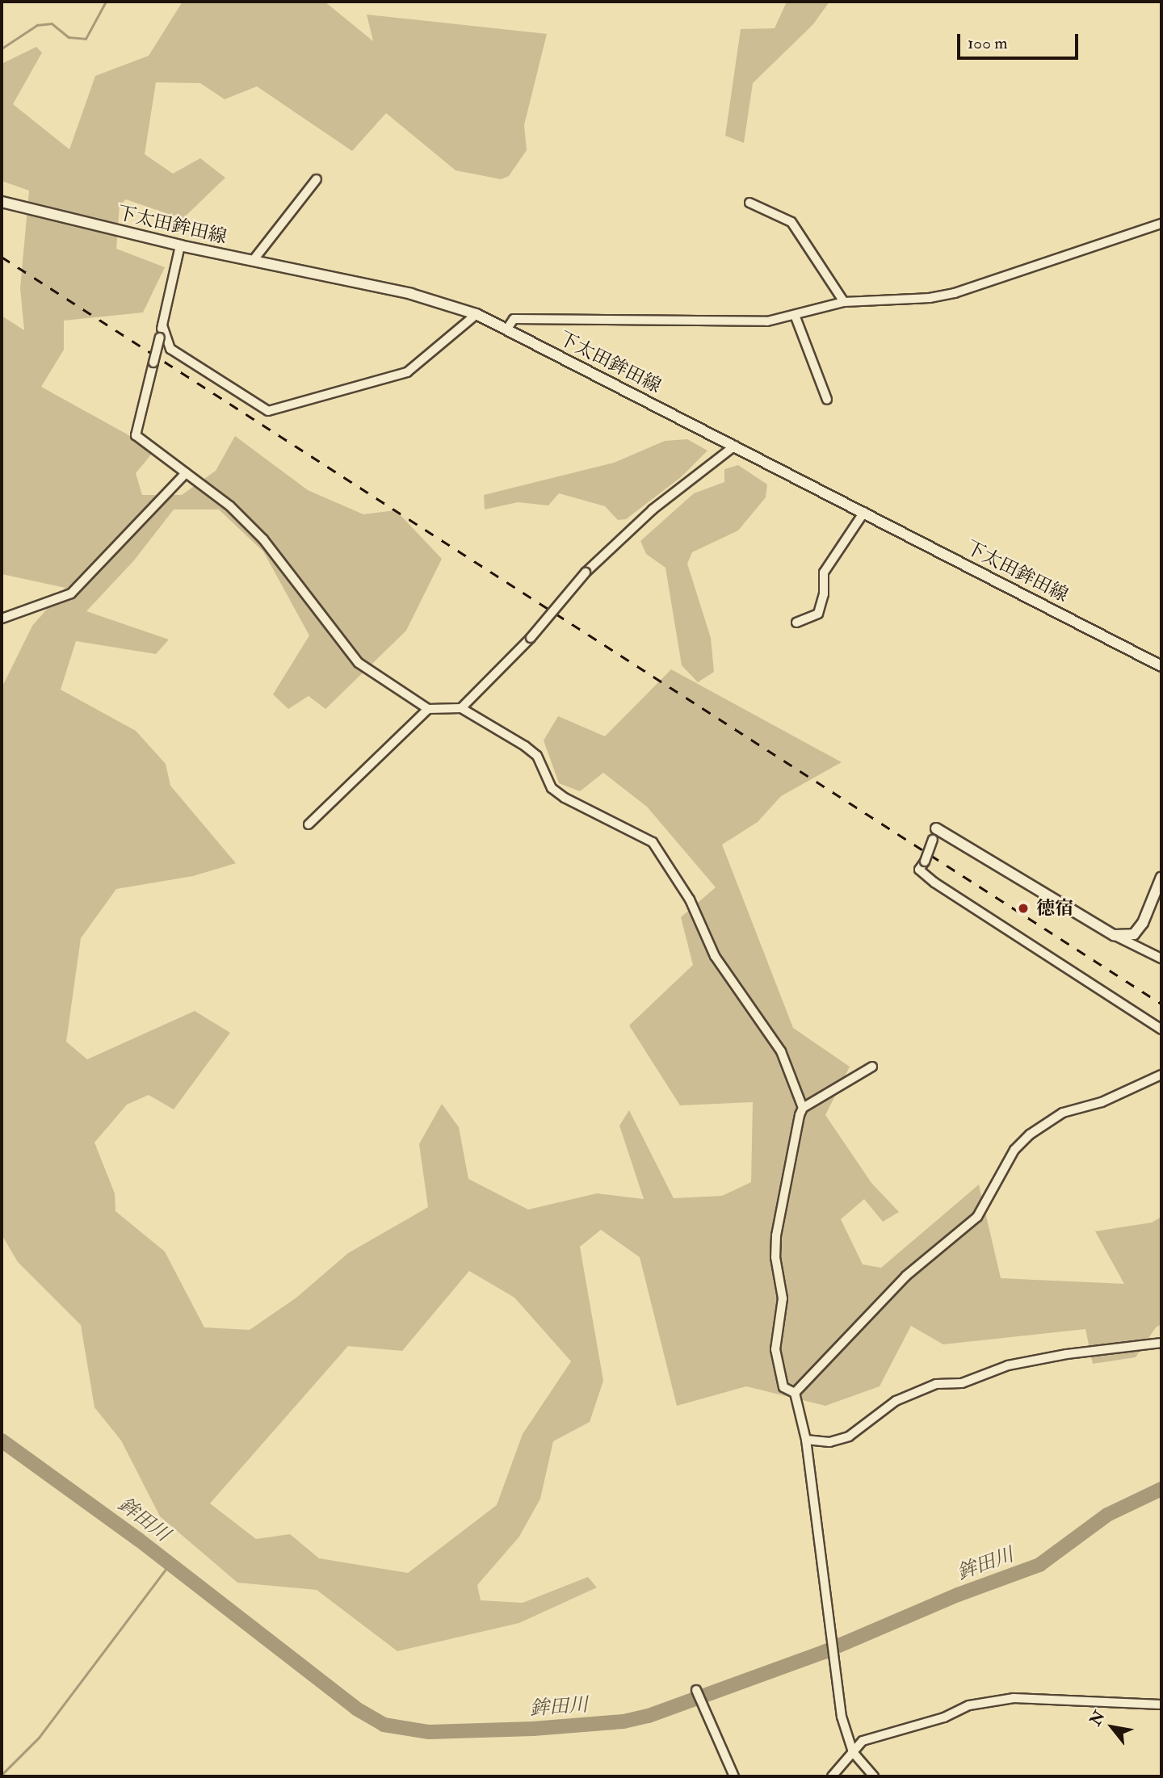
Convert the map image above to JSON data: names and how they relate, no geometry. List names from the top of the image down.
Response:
{
  "streets": {
    "main road": ["下太田鉾田線"]
  },
  "water": ["鉾田川"],
  "places": ["徳宿"],
  "scale_bar": "100 m",
  "north": "top left"
}
